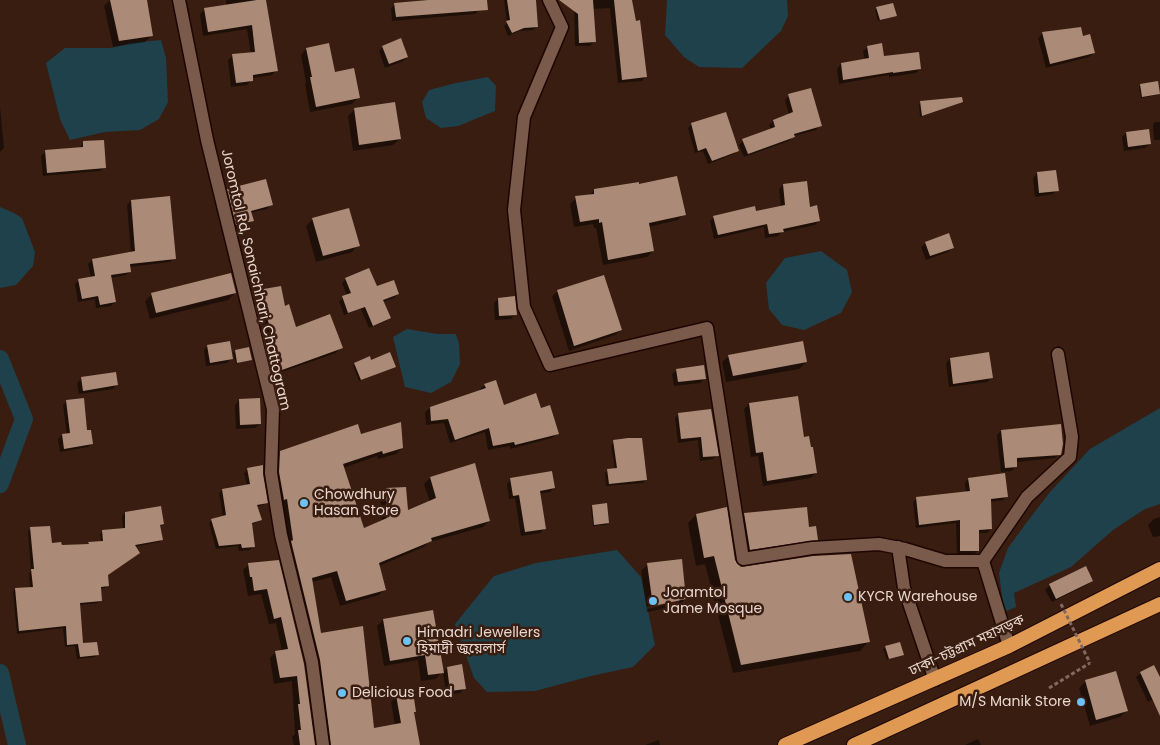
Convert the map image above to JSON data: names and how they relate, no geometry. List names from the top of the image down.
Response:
{
  "streets": {
    "highway": ["ঢাকা-চট্টগ্রাম মহাসড়ক"],
    "street": ["Joromtol Rd, Sonaichhari, Chattogram"]
  },
  "places": [
    "Chowdhury Hasan Store",
    "KYCR Warehouse",
    "Joramtol Jame Mosque",
    "Himadri Jewellers হিমাদ্রী জুয়েলার্স",
    "Delicious Food",
    "M/S Manik Store"
  ]
}
